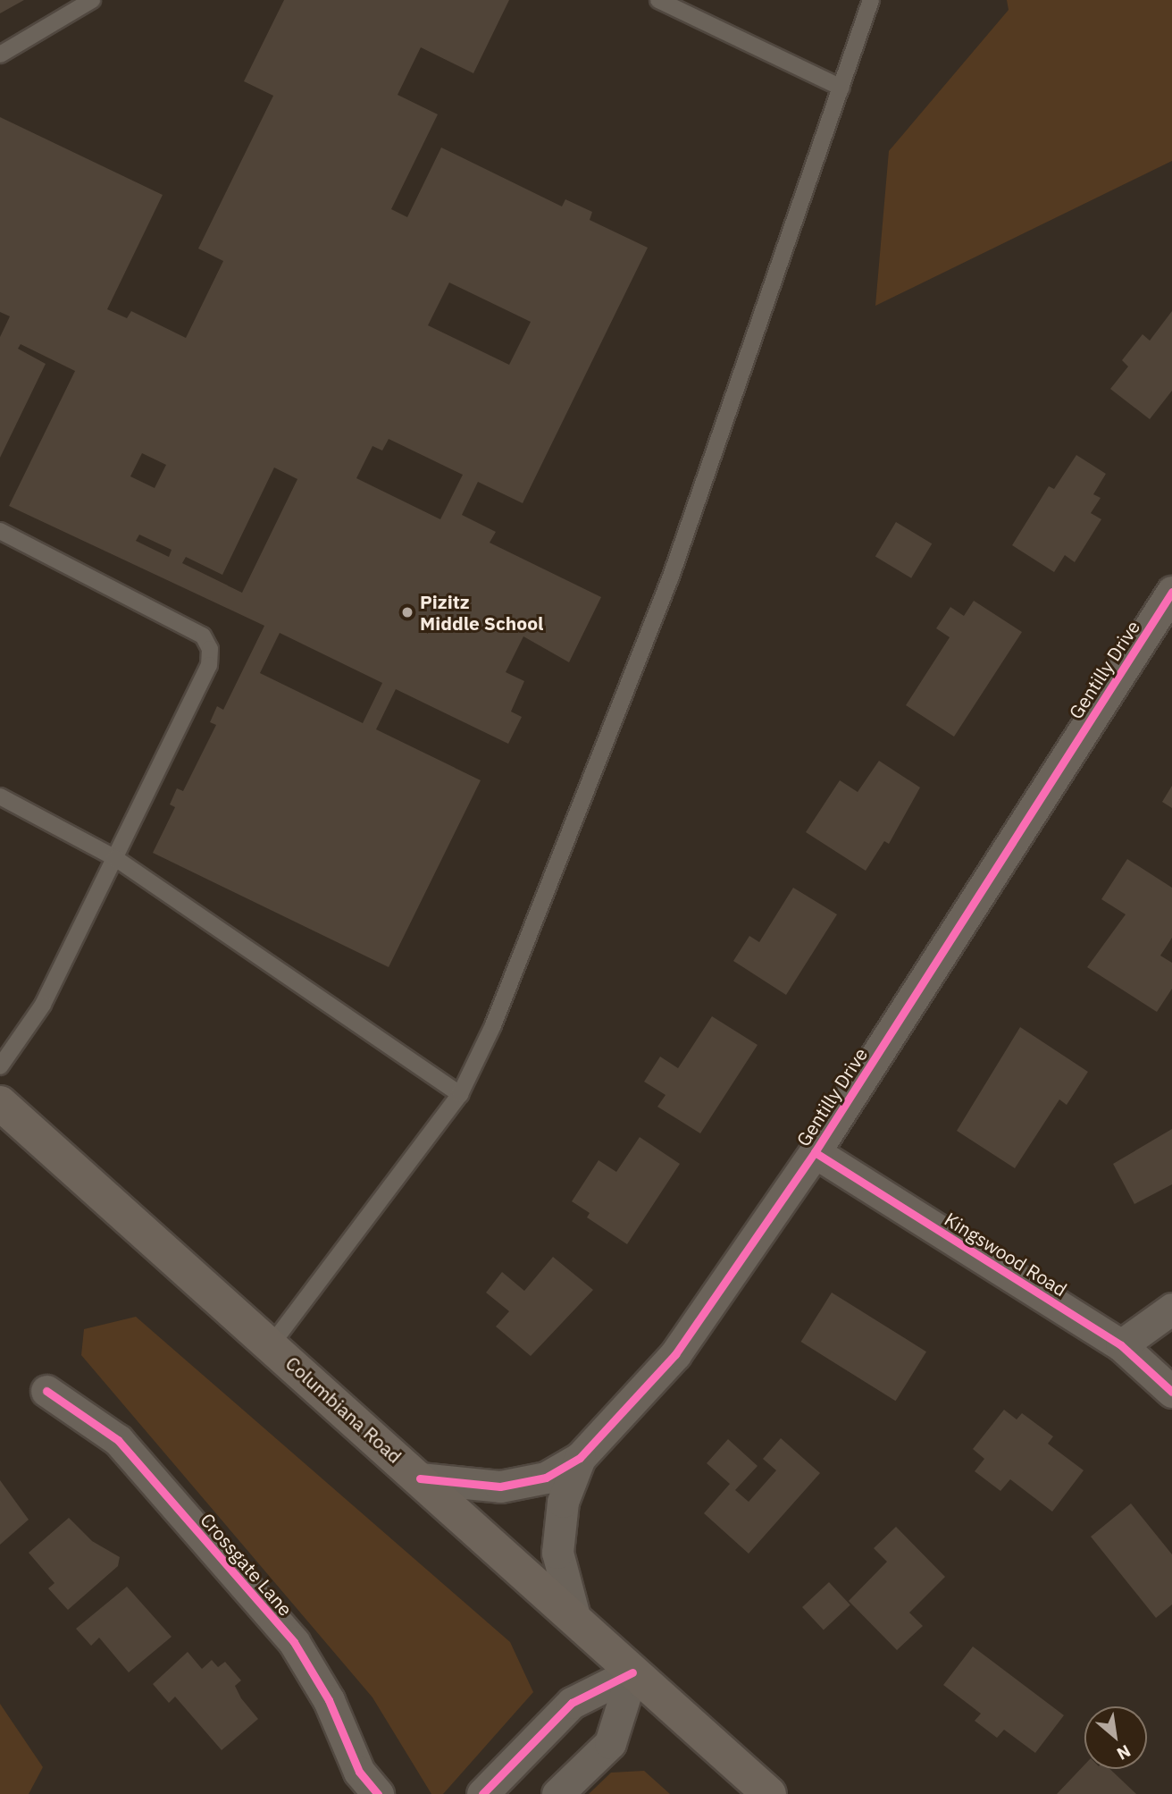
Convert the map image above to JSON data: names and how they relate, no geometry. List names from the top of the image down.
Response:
{
  "streets": {
    "main road": ["Columbiana Road"],
    "street": ["Gentilly Drive", "Kingswood Road", "Crossgate Lane"]
  },
  "crossings": [
    ["Gentilly Drive", "Kingswood Road"],
    ["Gentilly Drive", "Columbiana Road"]
  ],
  "places": ["Pizitz Middle School"],
  "north": "bottom right"
}
